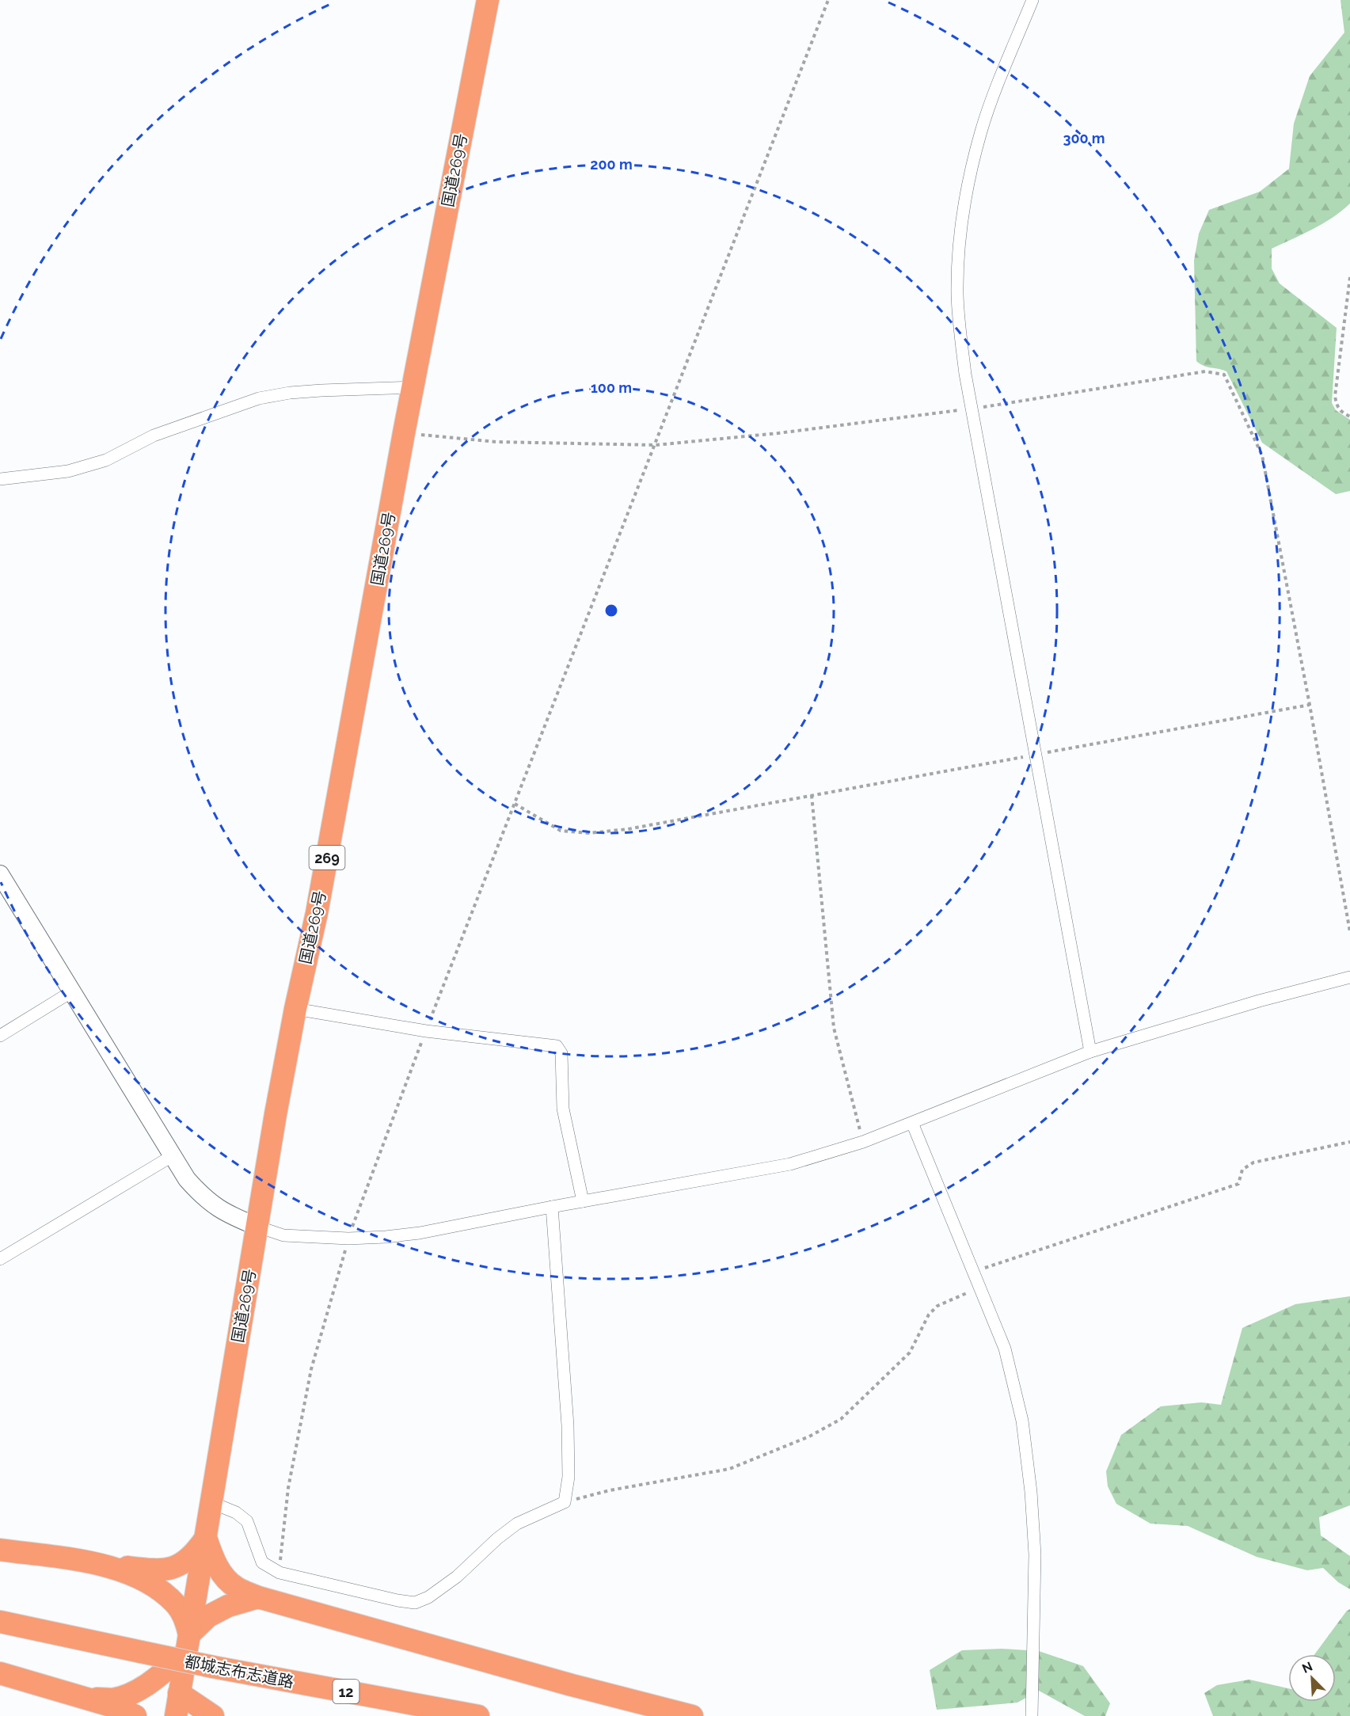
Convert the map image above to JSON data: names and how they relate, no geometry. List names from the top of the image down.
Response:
{
  "streets": {
    "highway": [
      "国道269号",
      "269",
      "都城志布志道路",
      "12"
    ]
  },
  "north": "top left",
  "rings": ["300 m", "200 m", "100 m"]
}
